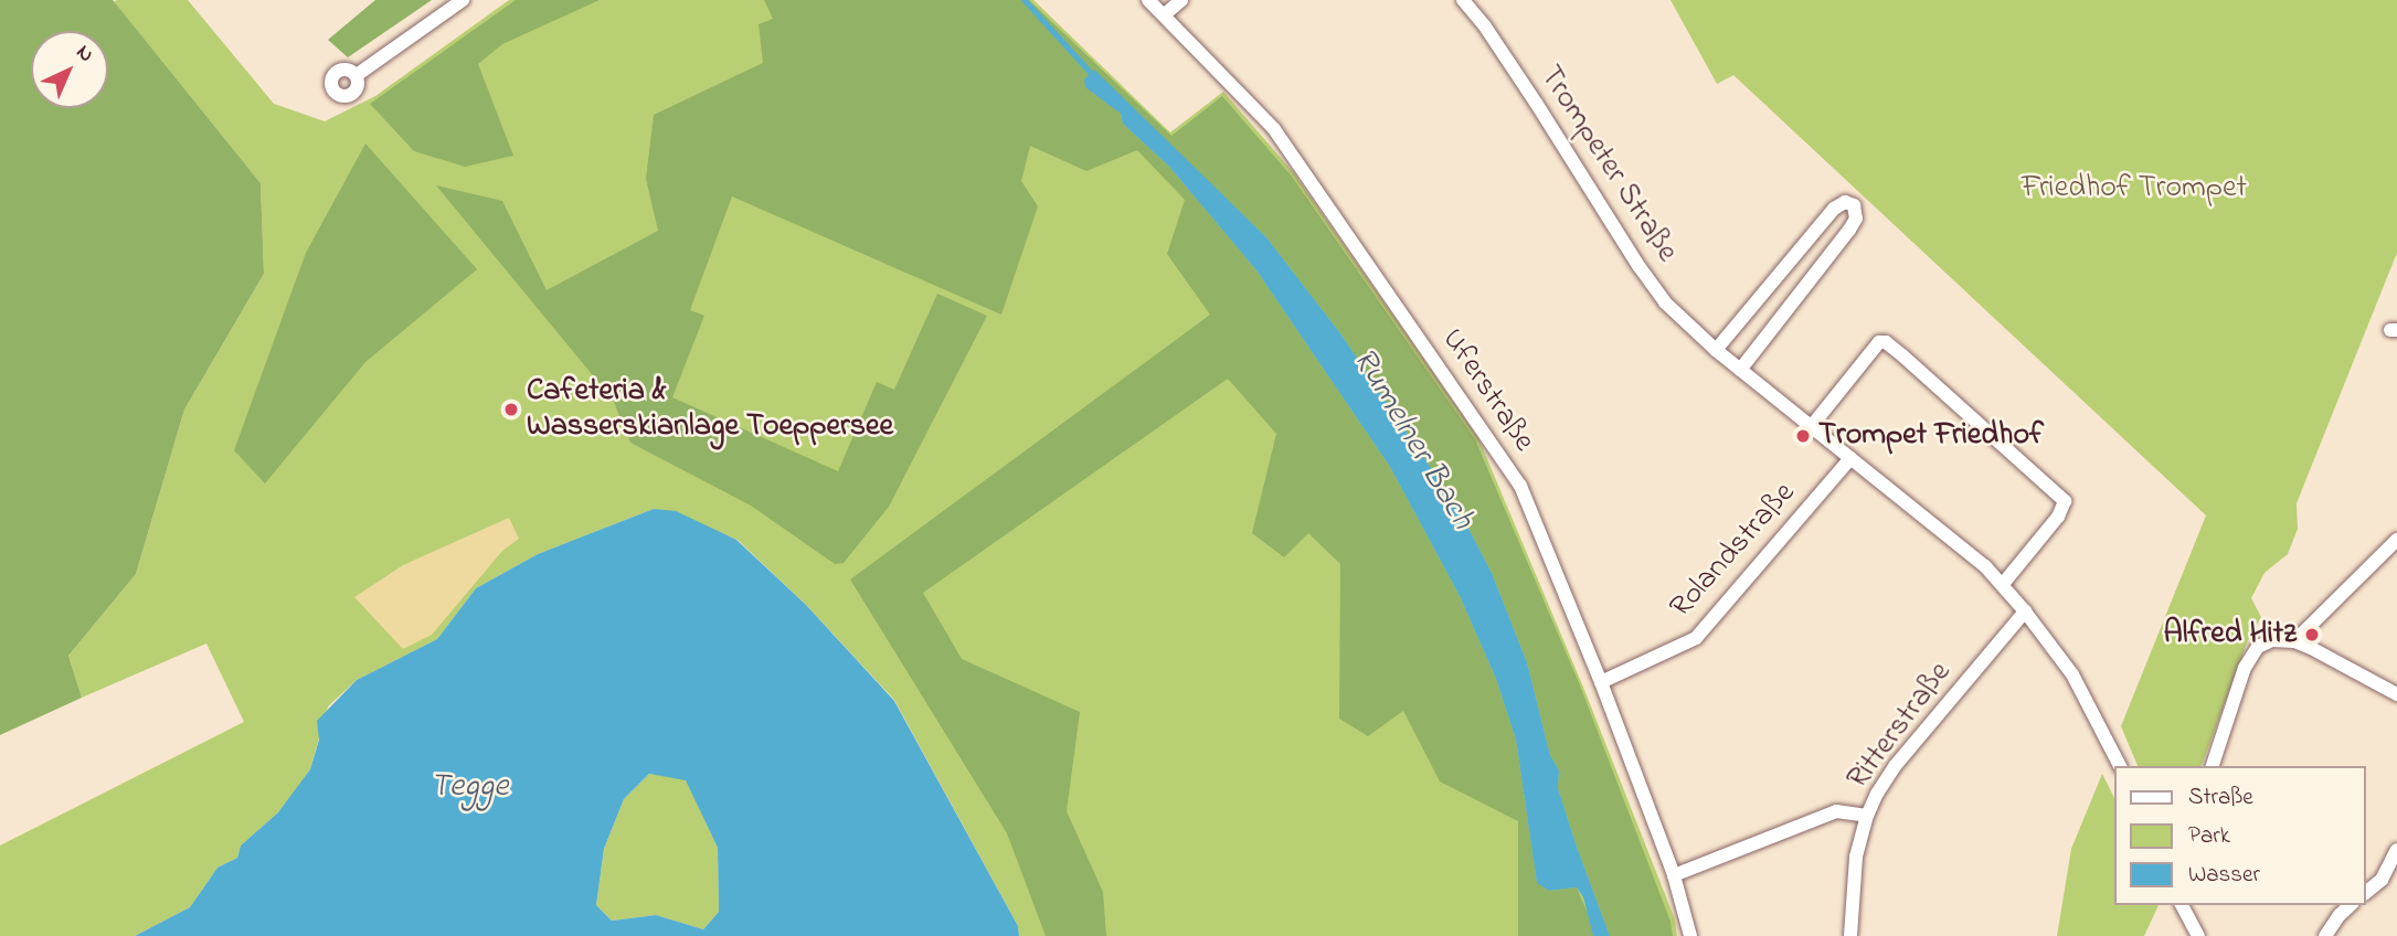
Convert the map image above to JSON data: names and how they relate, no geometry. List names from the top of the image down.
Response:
{
  "streets": {
    "street": [
      "Trompeter Straße",
      "Uferstraße",
      "Rolandstraße",
      "Ritterstraße"
    ]
  },
  "crossings": [
    ["Trompeter Straße", "Rolandstraße"],
    ["Trompeter Straße", "Ritterstraße"],
    ["Uferstraße", "Rolandstraße"]
  ],
  "water": ["Rumelner Bach", "Tegge"],
  "parks": ["Friedhof Trompet"],
  "places": ["Cafeteria & Wasserskianlage Toeppersee", "Trompet Friedhof", "Alfred Hitz"],
  "legend": ["Straße", "Park", "Wasser"],
  "north": "top right"
}
